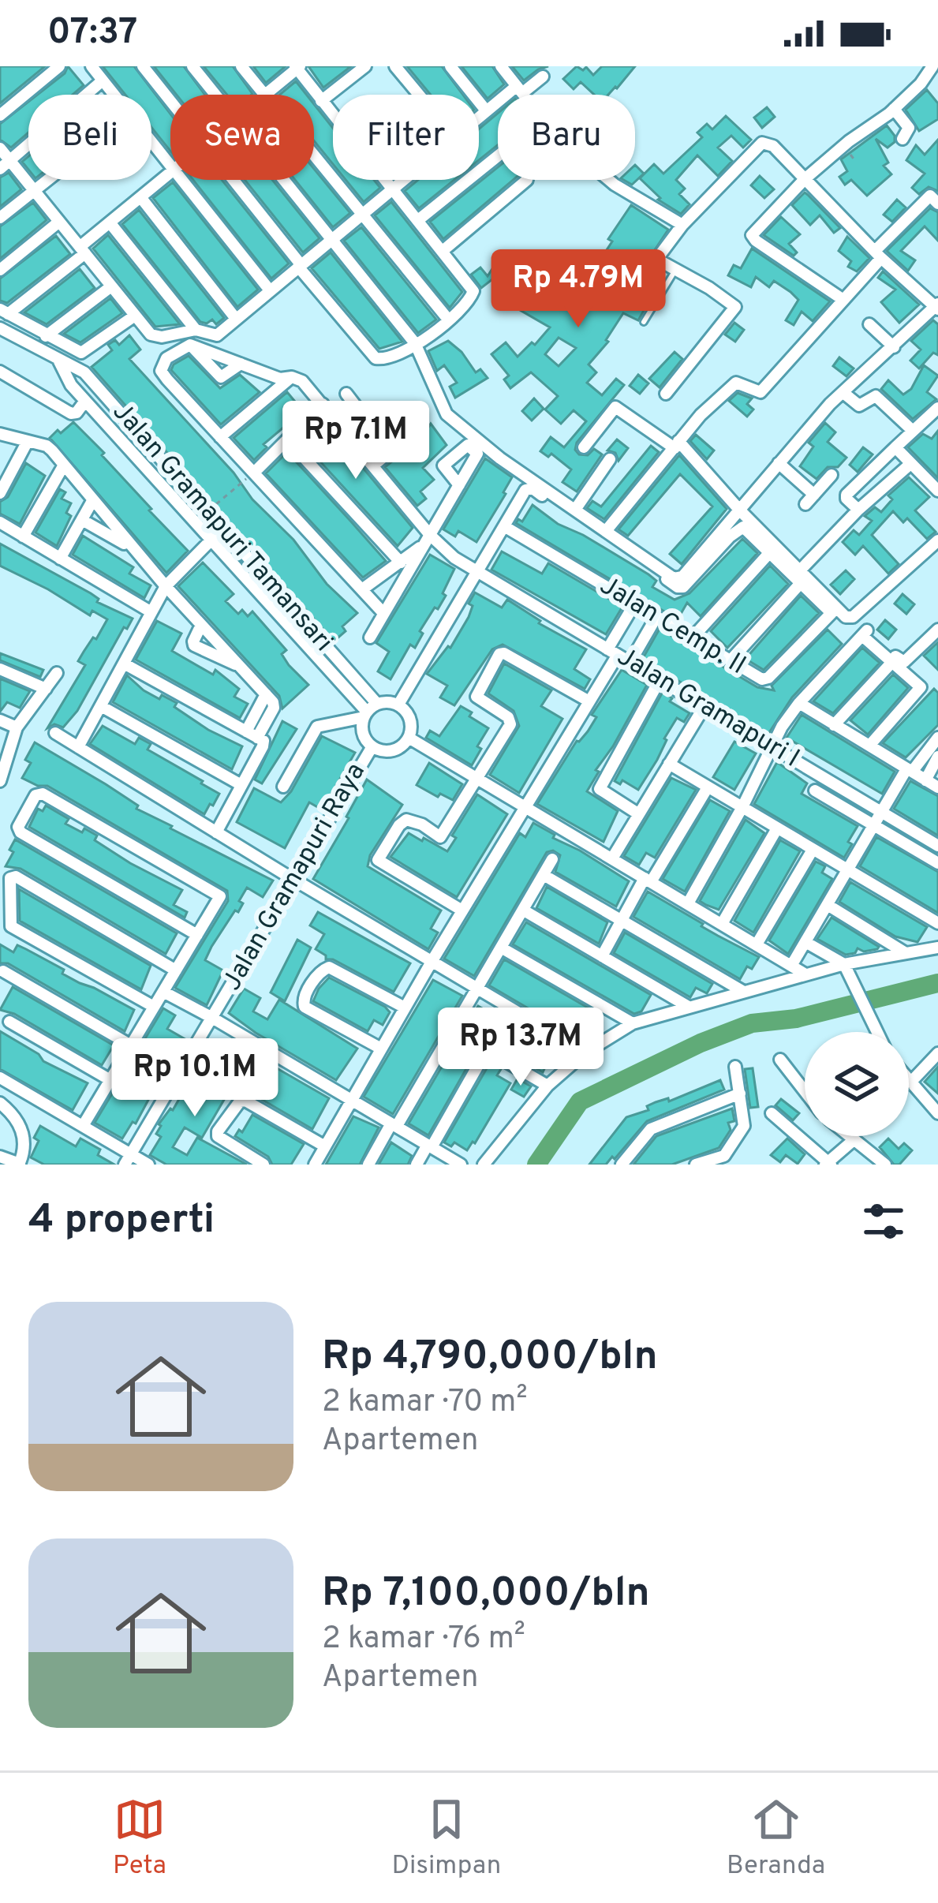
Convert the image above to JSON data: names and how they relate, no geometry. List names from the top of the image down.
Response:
{
  "streets": {
    "street": [
      "Jalan Gramapuri Tamansari",
      "Jalan Cemp. II",
      "Jalan Gramapuri I",
      "Jalan Gramapuri Raya"
    ]
  },
  "crossings": [
    ["Jalan Gramapuri Tamansari", "Jalan Gramapuri Raya"]
  ],
  "page": {
    "status": "07:37",
    "chip": [
      "Beli",
      "Sewa",
      "Filter",
      "Baru"
    ],
    "price": [
      "Rp 4.79M",
      "Rp 7.1M",
      "Rp 13.7M",
      "Rp 10.1M"
    ],
    "heading": "4 properti",
    "list": [
      {
        "name": "Rp 4,790,000/bln",
        "note": "2 kamar · 70 m² · Apartemen"
      },
      {
        "name": "Rp 7,100,000/bln",
        "note": "2 kamar · 76 m² · Apartemen"
      }
    ],
    "tabs": ["Peta", "Disimpan", "Beranda"]
  }
}
